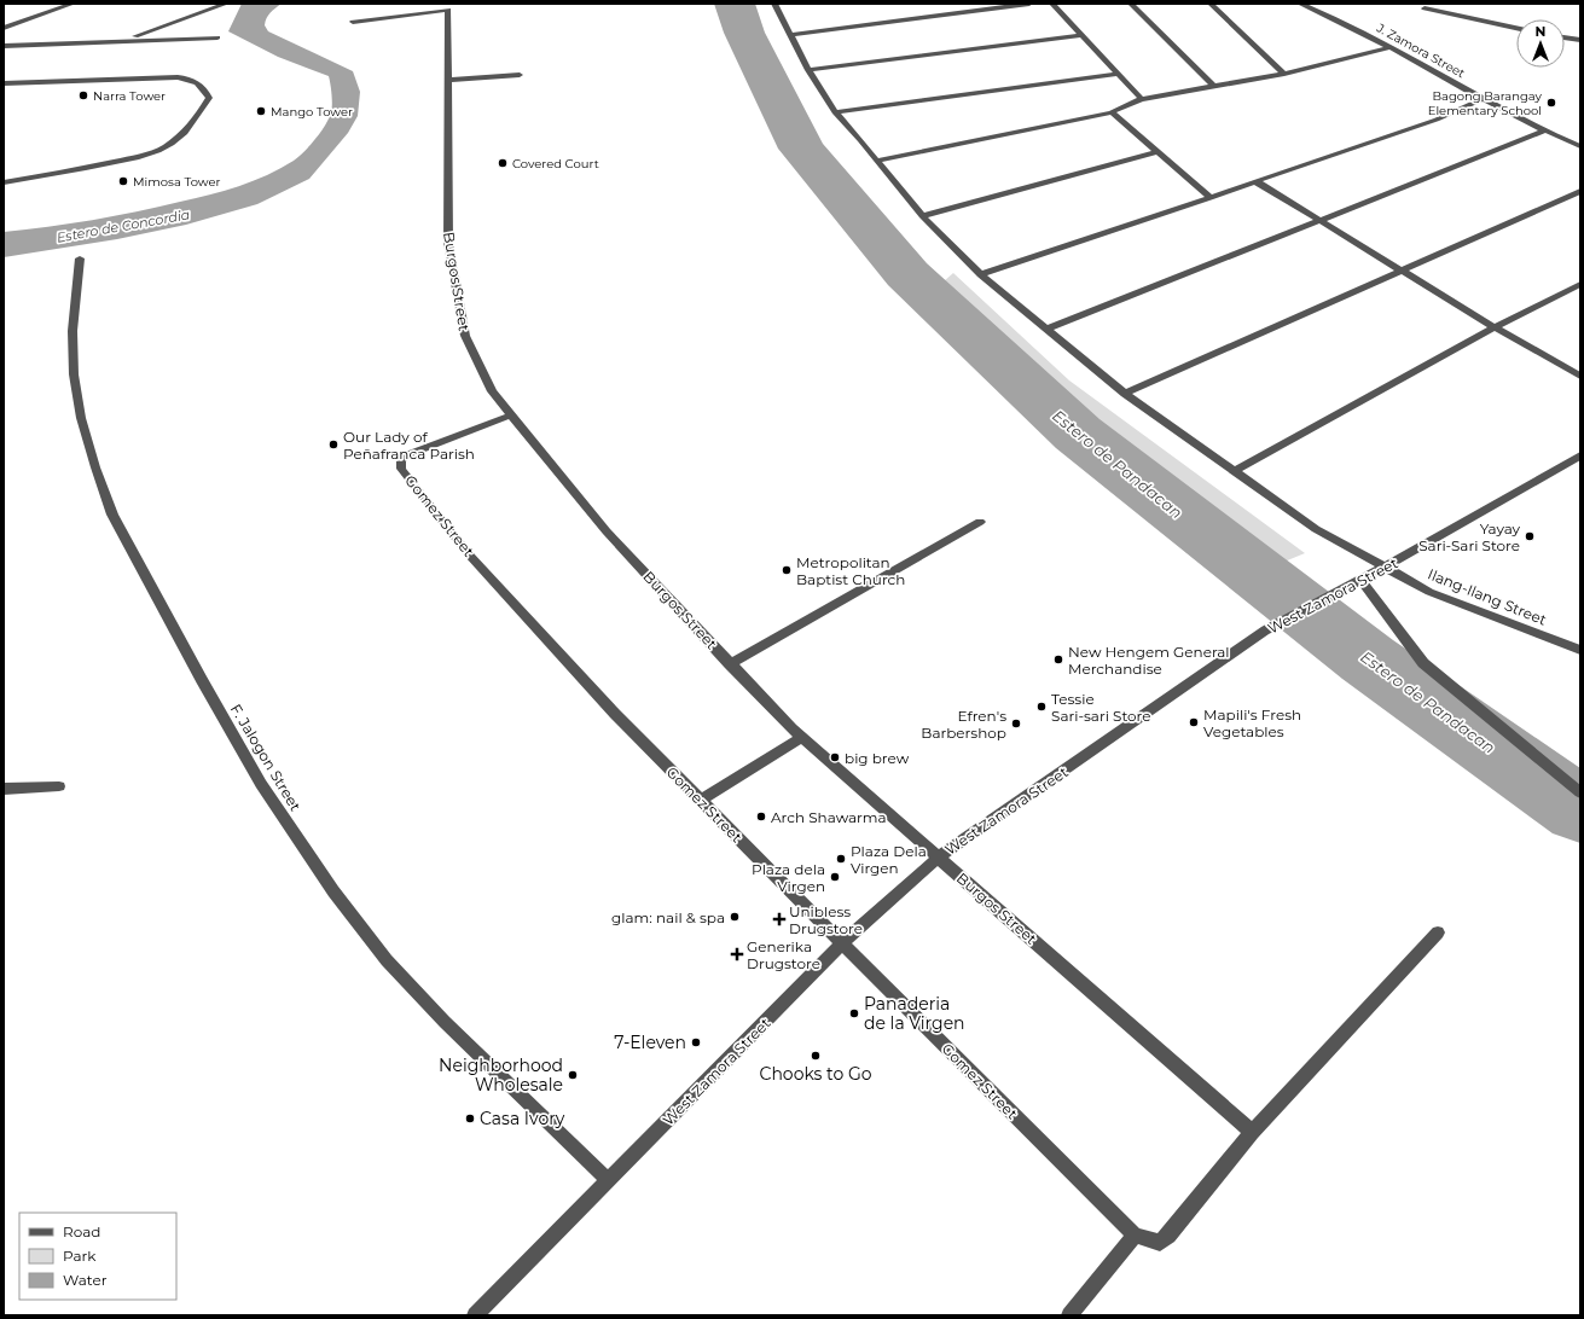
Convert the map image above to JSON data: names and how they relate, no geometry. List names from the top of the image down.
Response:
{
  "streets": {
    "street": [
      "J. Zamora Street",
      "Burgos Street",
      "Gomez Street",
      "West Zamora Street",
      "Ilang-Ilang Street",
      "F. Jalogon Street"
    ]
  },
  "crossings": [
    ["Burgos Street", "Gomez Street"],
    ["Burgos Street", "West Zamora Street"],
    ["Gomez Street", "West Zamora Street"],
    ["West Zamora Street", "Ilang-Ilang Street"],
    ["West Zamora Street", "F. Jalogon Street"]
  ],
  "water": ["Estero de Concordia", "Estero de Pandacan"],
  "places": {
    "other": [
      "Narra Tower",
      "Bagong Barangay Elementary School",
      "Mango Tower",
      "Covered Court",
      "Mimosa Tower",
      "Our Lady of Peñafranca Parish",
      "Yayay Sari-Sari Store",
      "Metropolitan Baptist Church",
      "New Hengem General Merchandise",
      "Tessie Sari-sari Store",
      "Mapili's Fresh Vegetables",
      "Efren's Barbershop",
      "big brew",
      "Arch Shawarma",
      "Plaza Dela Virgen",
      "Plaza dela Virgen",
      "glam: nail & spa",
      "Panaderia de la Virgen",
      "7-Eleven",
      "Chooks to Go",
      "Neighborhood Wholesale",
      "Casa Ivory"
    ],
    "health": ["Unibless Drugstore", "Generika Drugstore"]
  },
  "legend": ["Road", "Park", "Water"],
  "north": "top"
}
